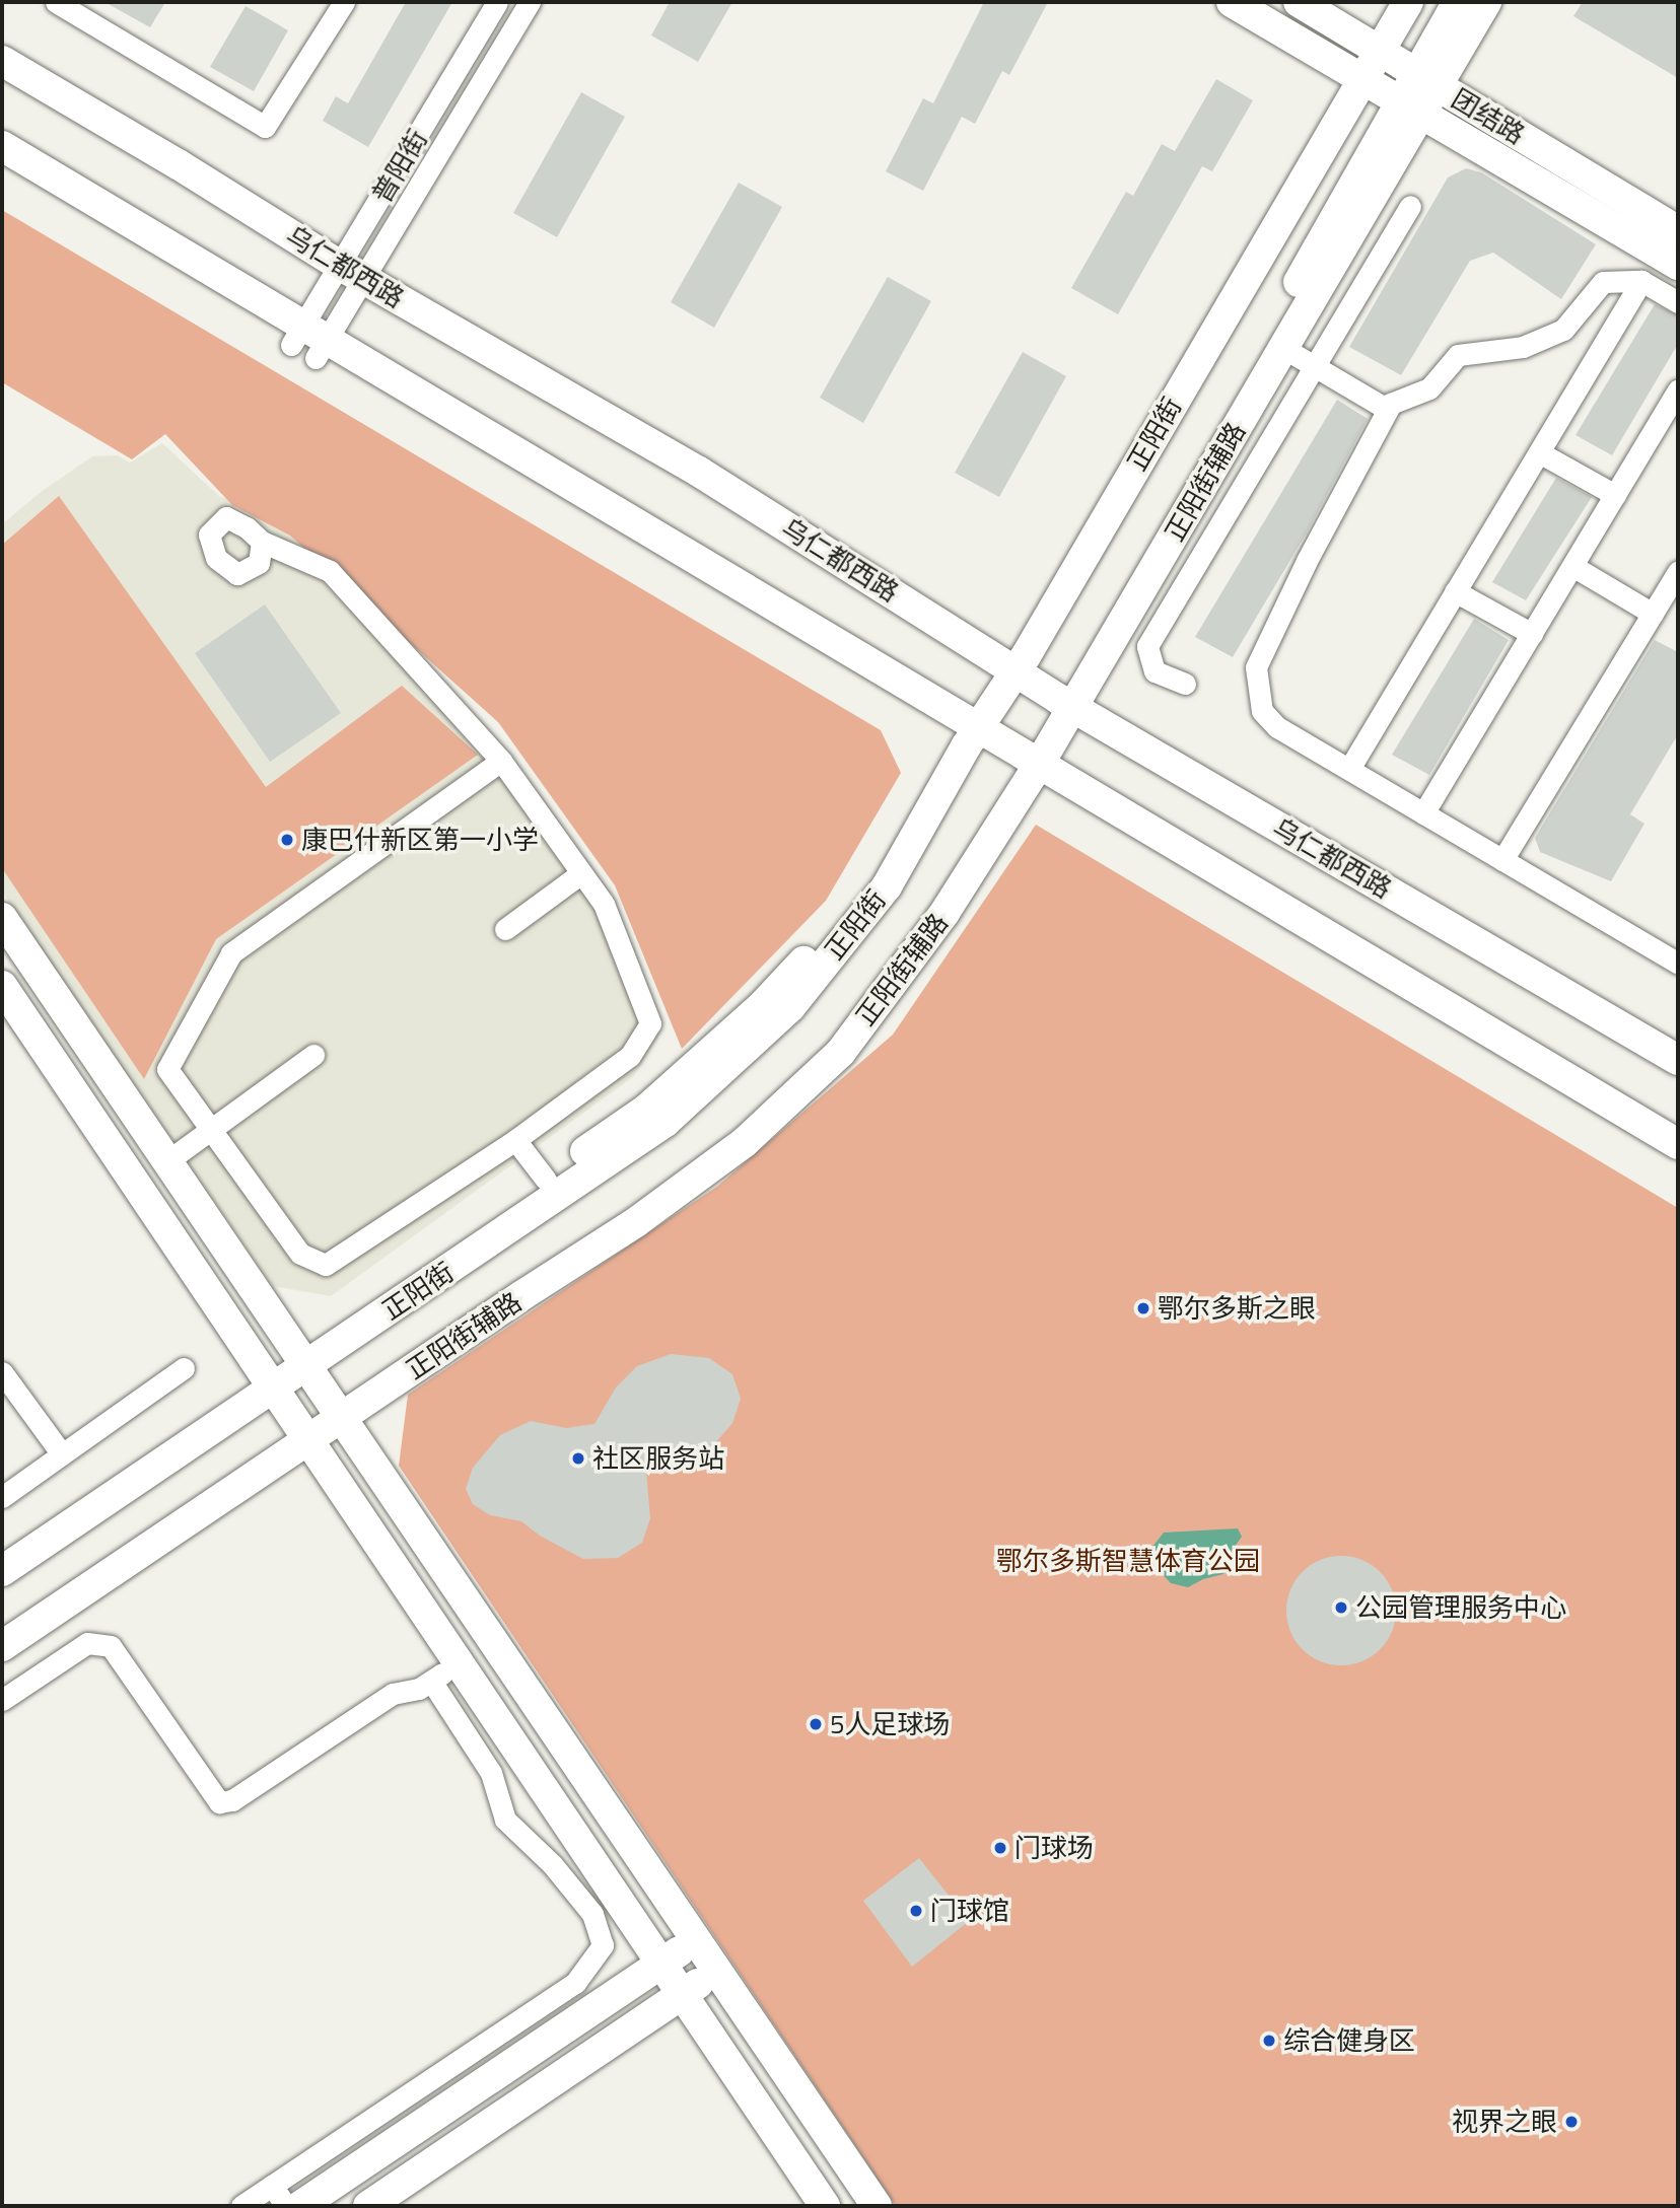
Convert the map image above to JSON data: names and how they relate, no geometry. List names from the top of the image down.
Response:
{
  "streets": {
    "main road": [
      "团结路",
      "乌仁都西路",
      "正阳街",
      "正阳街辅路"
    ],
    "street": ["普阳街"]
  },
  "crossings": [
    ["团结路", "正阳街"],
    ["团结路", "正阳街辅路"],
    ["普阳街", "乌仁都西路"],
    ["乌仁都西路", "正阳街"],
    ["乌仁都西路", "正阳街辅路"]
  ],
  "parks": ["鄂尔多斯智慧体育公园"],
  "places": [
    "康巴什新区第一小学",
    "鄂尔多斯之眼",
    "社区服务站",
    "公园管理服务中心",
    "5人足球场",
    "门球场",
    "门球馆",
    "综合健身区",
    "视界之眼"
  ]
}
